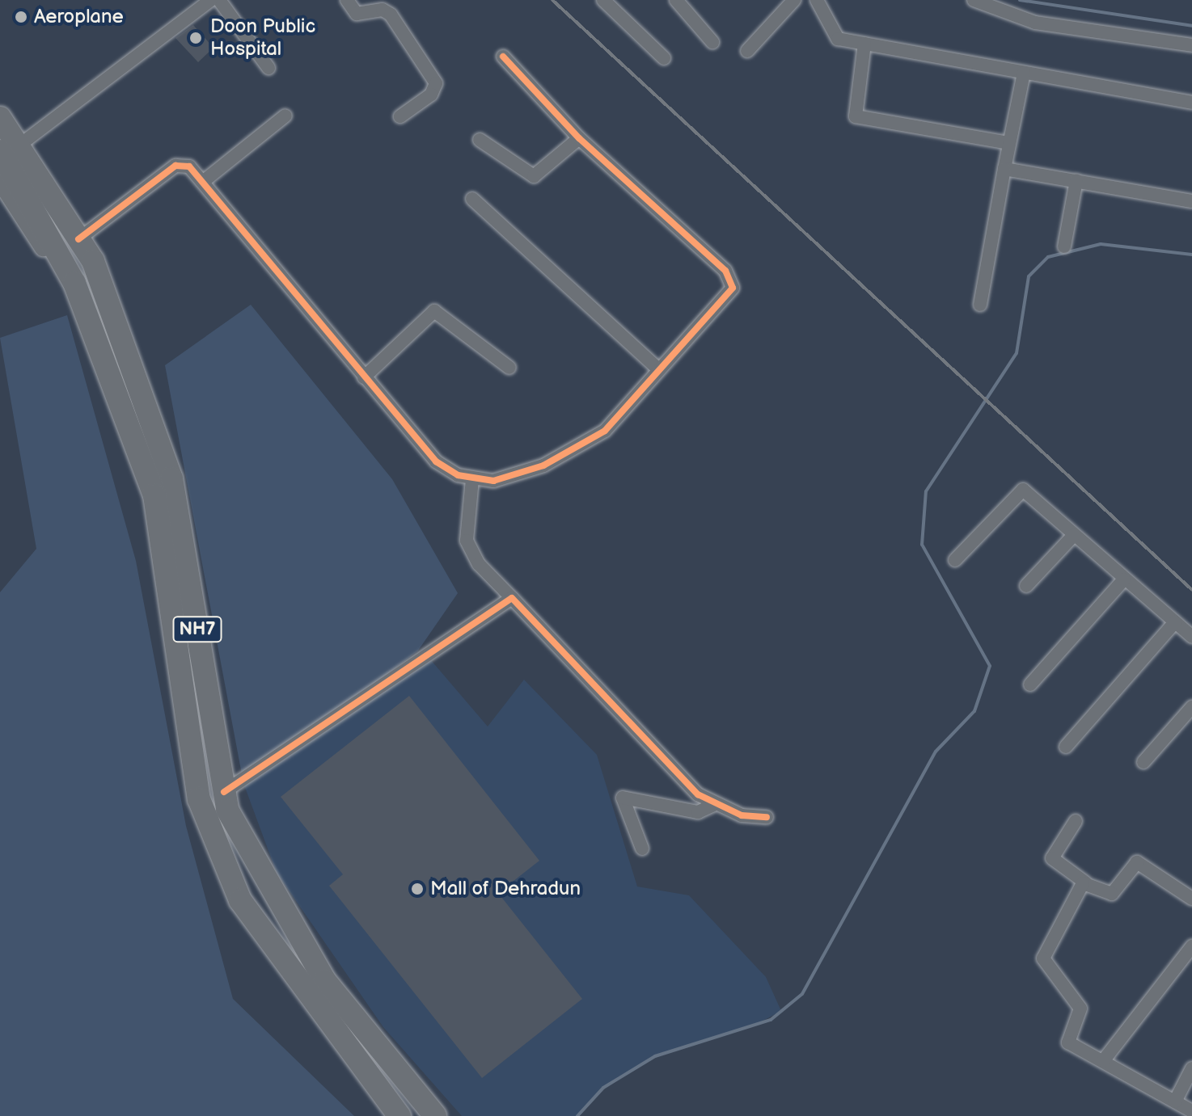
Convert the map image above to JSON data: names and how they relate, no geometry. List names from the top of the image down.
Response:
{
  "streets": {
    "highway": ["NH7"]
  },
  "places": ["Aeroplane", "Doon Public Hospital", "Mall of Dehradun"]
}
